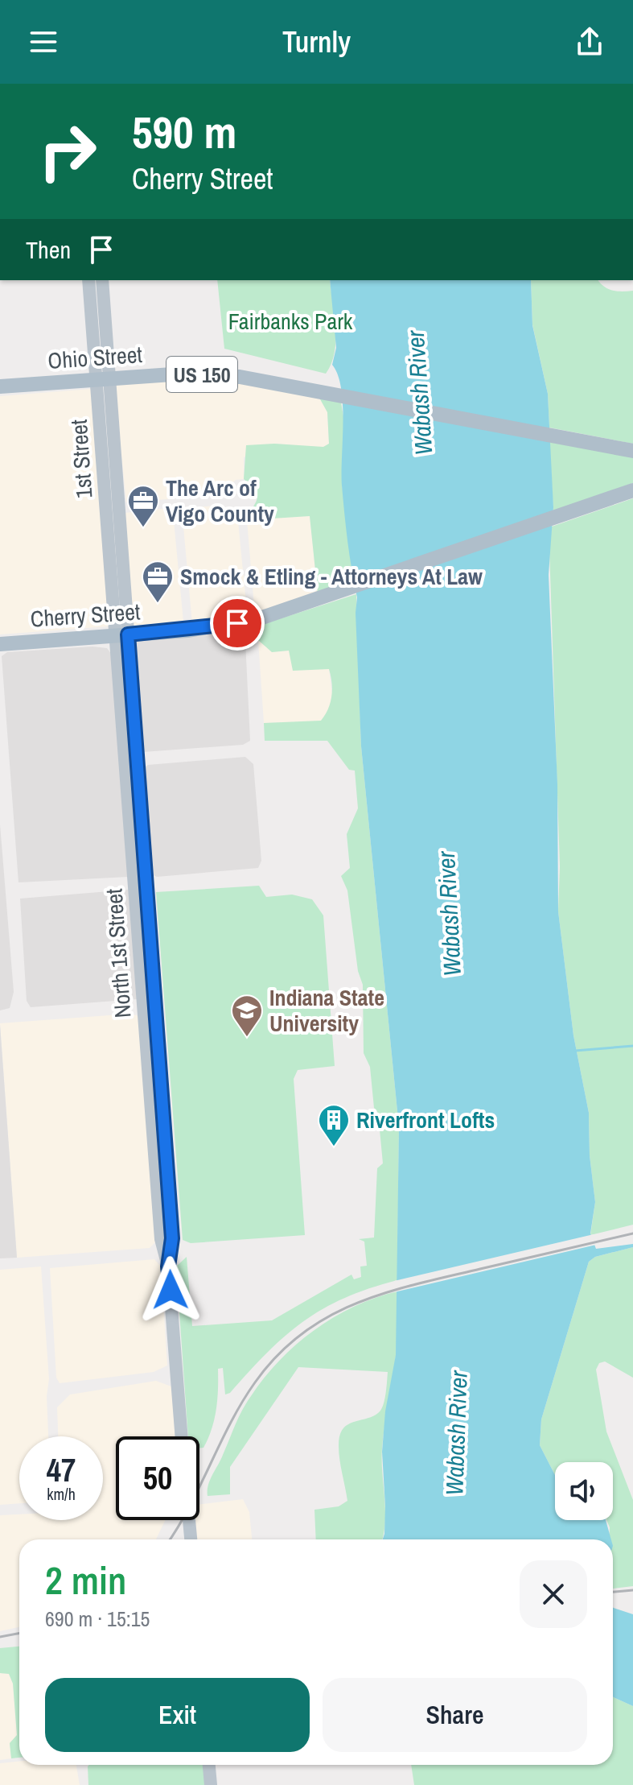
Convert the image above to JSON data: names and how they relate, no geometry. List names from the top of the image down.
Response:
{
  "streets": {
    "main road": [
      "Ohio Street",
      "US 150",
      "1st Street",
      "Cherry Street",
      "North 1st Street"
    ]
  },
  "crossings": [
    ["Ohio Street", "1st Street"],
    ["1st Street", "Cherry Street"],
    ["1st Street", "North 1st Street"],
    ["Cherry Street", "North 1st Street"]
  ],
  "water": ["Wabash River"],
  "parks": ["Fairbanks Park"],
  "places": {
    "office": ["The Arc of Vigo County", "Smock & Etling - Attorneys At Law"],
    "school or university": ["Indiana State University"],
    "building": ["Riverfront Lofts"]
  },
  "page": {
    "header": "Turnly",
    "turn": ["590 m", "Cherry Street"],
    "then": "Then",
    "speed": "47 km/h",
    "limit": "50",
    "heading": ["2 min", "690 m · 15:15"],
    "buttons": ["Exit", "Share"]
  }
}
